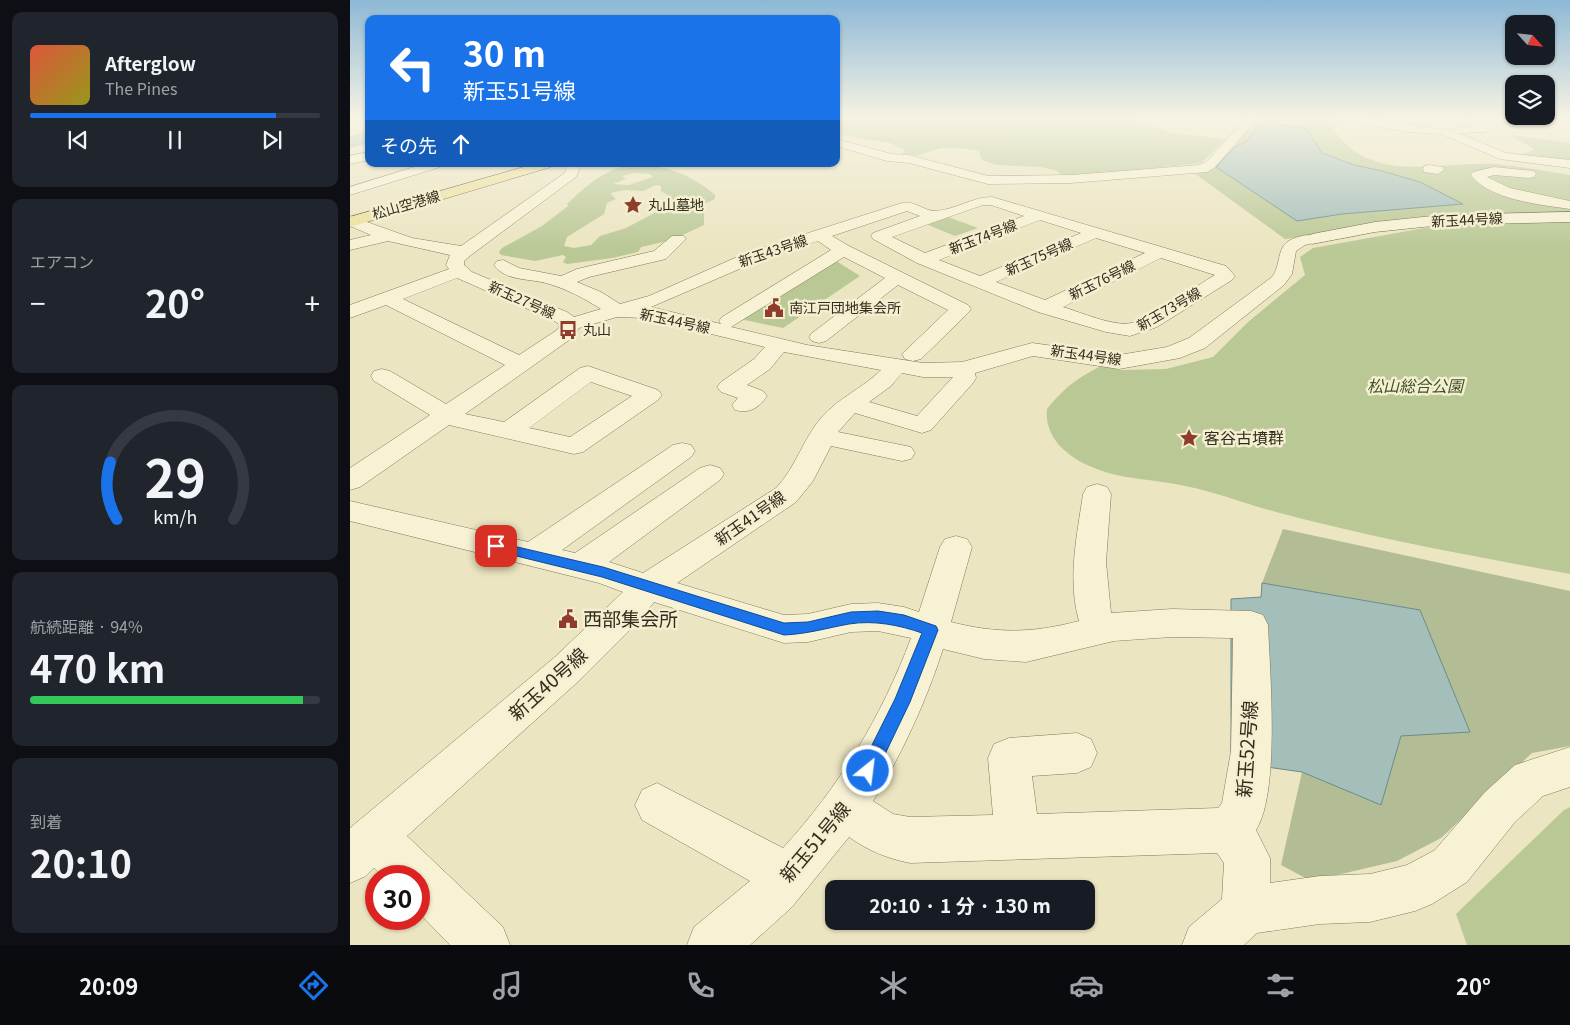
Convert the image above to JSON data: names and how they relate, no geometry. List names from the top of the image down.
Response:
{
  "streets": {
    "main road": ["松山空港線"],
    "street": [
      "新玉44号線",
      "新玉74号線",
      "新玉43号線",
      "新玉75号線",
      "新玉76号線",
      "新玉27号線",
      "新玉73号線",
      "新玉41号線",
      "新玉40号線",
      "新玉52号線",
      "新玉51号線"
    ]
  },
  "crossings": [
    ["新玉44号線", "新玉43号線"],
    ["新玉44号線", "新玉41号線"],
    ["新玉74号線", "新玉73号線"],
    ["新玉43号線", "新玉27号線"],
    ["新玉75号線", "新玉73号線"],
    ["新玉76号線", "新玉73号線"],
    ["新玉41号線", "新玉40号線"],
    ["新玉52号線", "新玉51号線"]
  ],
  "parks": ["松山総合公園"],
  "places": {
    "place": ["丸山墓地", "客谷古墳群"],
    "public building": ["南江戸団地集会所", "西部集会所"],
    "bus stop": ["丸山"]
  },
  "north": "bottom right",
  "page": {
    "turn": ["30 m", "新玉51号線"],
    "song": ["Afterglow", "The Pines"],
    "then": "その先",
    "tile": [
      "エアコン",
      ["航続距離 · 94%", "470 km"],
      ["到着", "20:10"]
    ],
    "heat": ["−", "20°", "+"],
    "limit": "30",
    "trip": "20:10 · 1 分 · 130 m",
    "tabs": ["20:09", "20°"],
    "gauge": ["29", "km/h"]
  }
}
